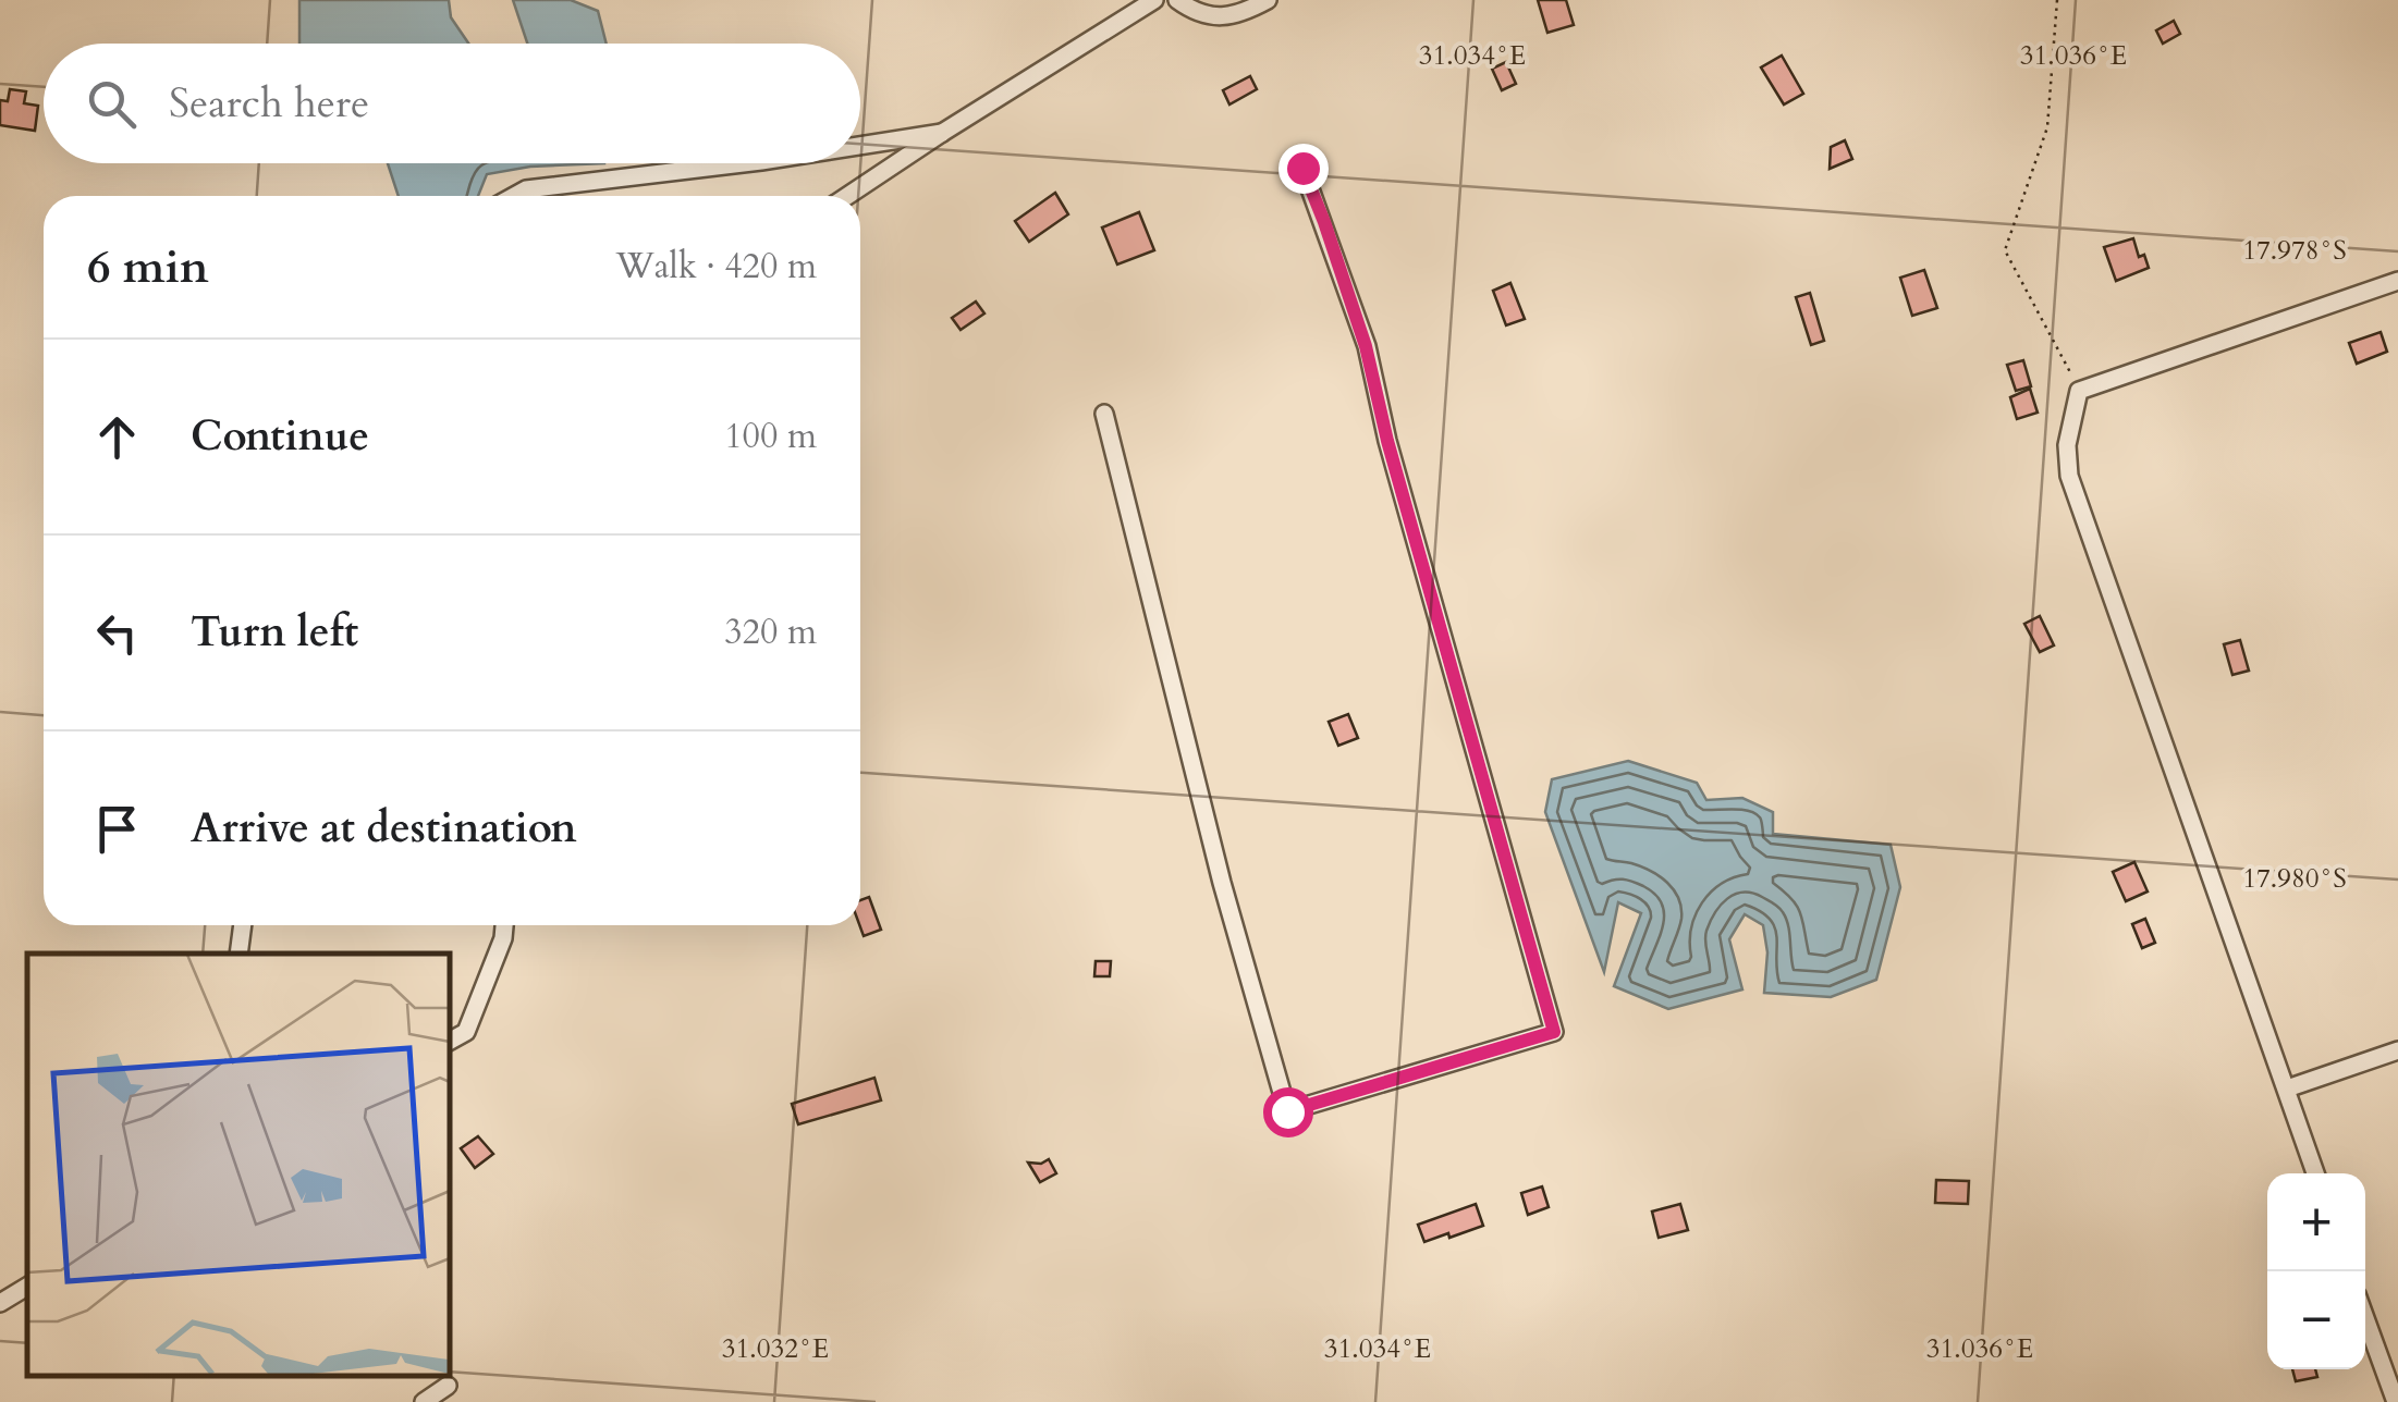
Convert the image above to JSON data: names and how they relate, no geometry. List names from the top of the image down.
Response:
{
  "page": {
    "search": "Search here",
    "heading": ["6 min", "Walk · 420 m"],
    "list": [
      ["Continue", "100 m"],
      ["Turn left", "320 m"],
      "Arrive at destination"
    ],
    "map_buttons": ["+", "−"]
  },
  "coordinates": [
    "31.034°E",
    "31.036°E",
    "17.978°S",
    "17.980°S",
    "31.032°E"
  ]
}
